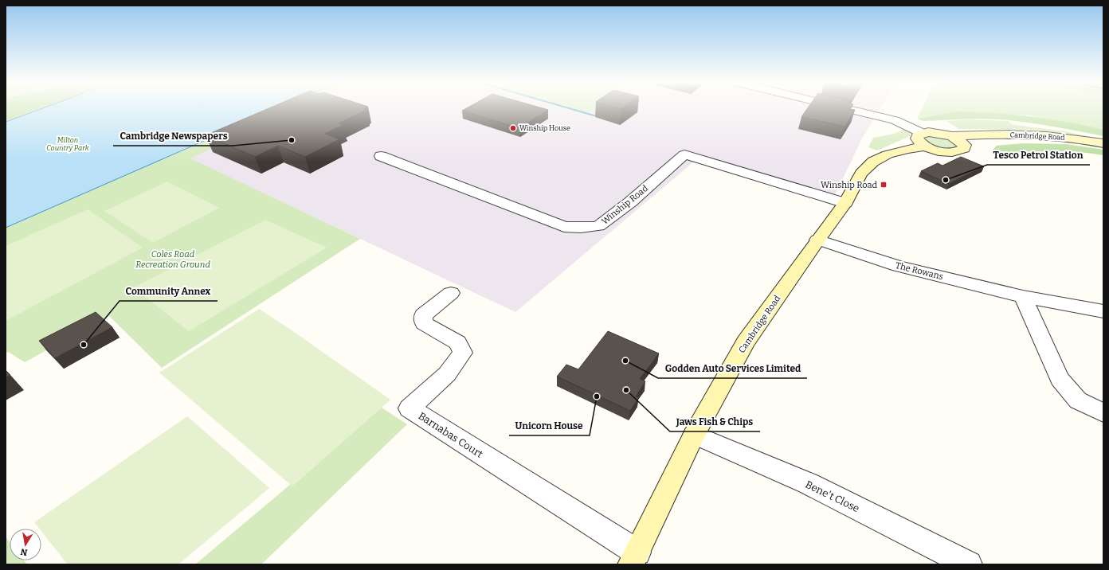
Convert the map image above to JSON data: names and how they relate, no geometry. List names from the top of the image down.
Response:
{
  "streets": {
    "street": [
      "Cambridge Road",
      "Winship Road",
      "The Rowans",
      "Barnabas Court",
      "Bene't Close"
    ]
  },
  "crossings": [
    ["Cambridge Road", "Winship Road"],
    ["Cambridge Road", "The Rowans"],
    ["Cambridge Road", "Barnabas Court"],
    ["Cambridge Road", "Bene't Close"]
  ],
  "parks": ["Milton Country Park", "Coles Road Recreation Ground"],
  "places": {
    "other": [
      "Winship House",
      "Cambridge Newspapers",
      "Tesco Petrol Station",
      "Community Annex",
      "Godden Auto Services Limited",
      "Jaws Fish & Chips",
      "Unicorn House"
    ],
    "transit": ["Winship Road"]
  },
  "north": "bottom"
}
